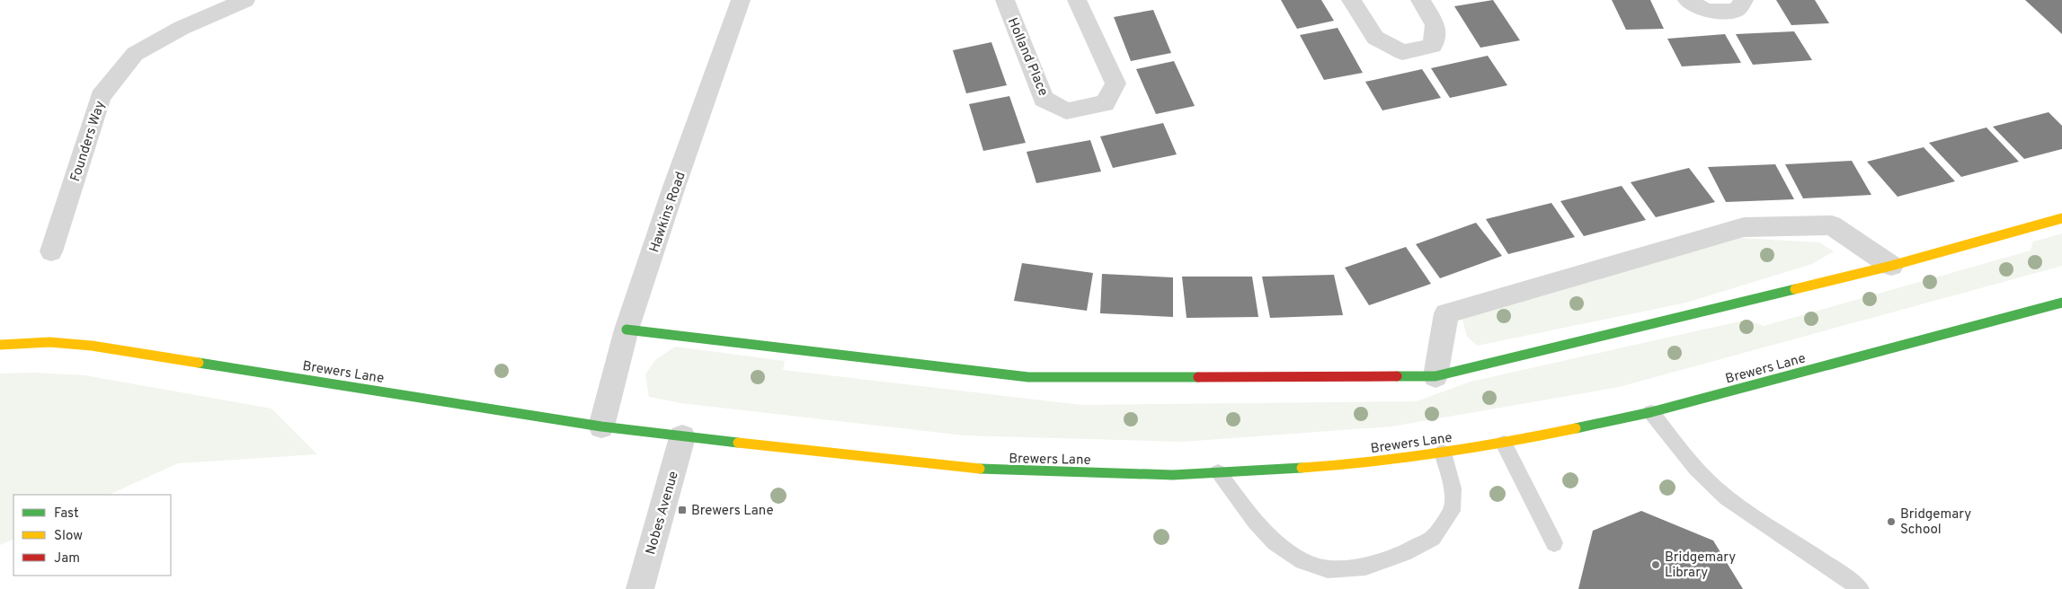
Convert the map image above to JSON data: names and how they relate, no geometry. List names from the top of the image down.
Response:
{
  "streets": {
    "street": [
      "Holland Place",
      "Founders Way",
      "Hawkins Road",
      "Brewers Lane",
      "Nobes Avenue"
    ]
  },
  "crossings": [
    ["Hawkins Road", "Brewers Lane"],
    ["Brewers Lane", "Nobes Avenue"]
  ],
  "places": {
    "transit": ["Brewers Lane"],
    "other": ["Bridgemary School", "Bridgemary Library"]
  },
  "legend": ["Fast", "Slow", "Jam"]
}
